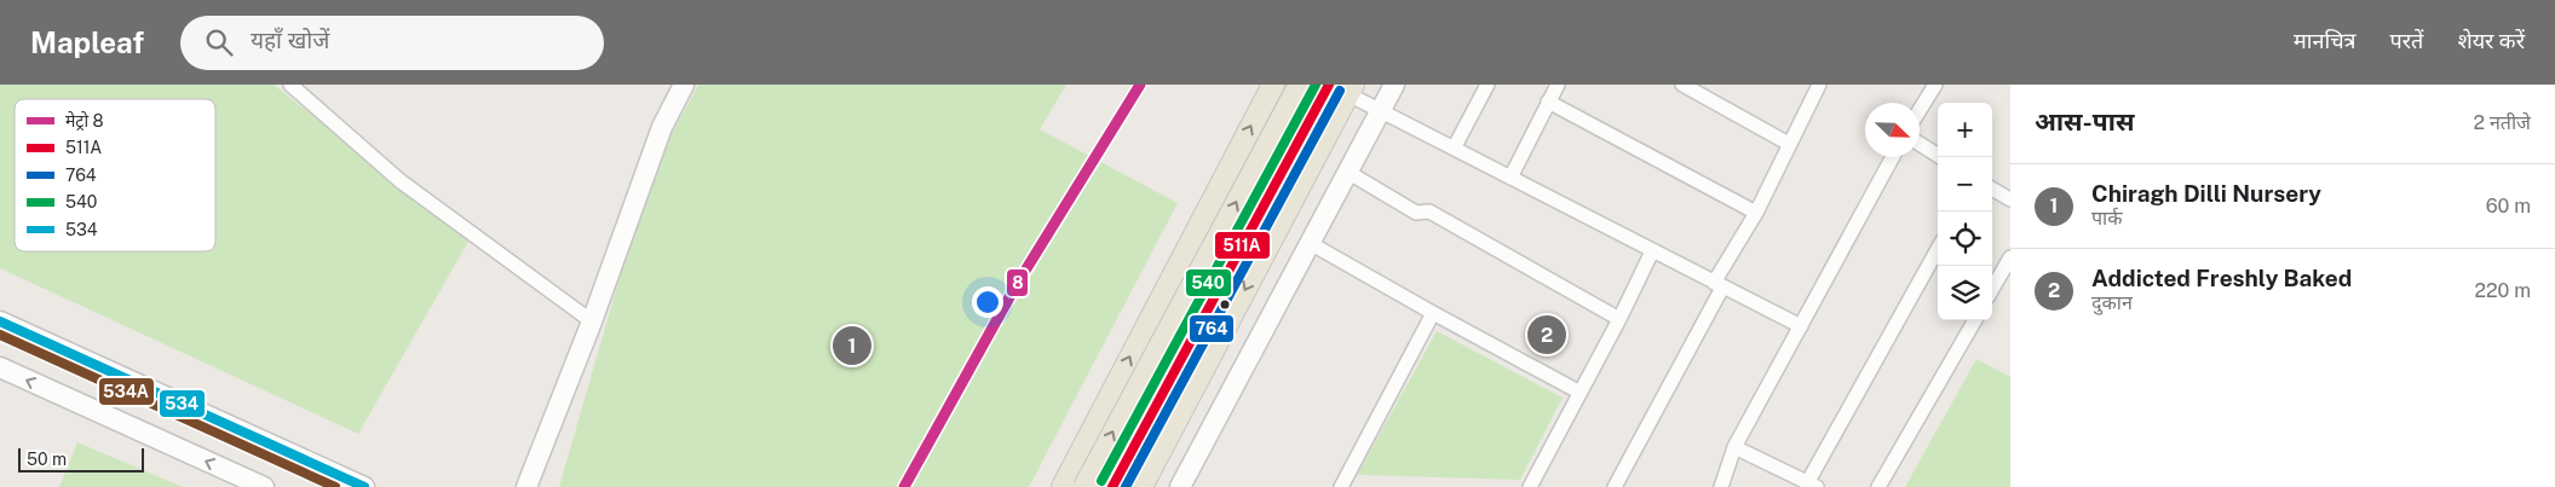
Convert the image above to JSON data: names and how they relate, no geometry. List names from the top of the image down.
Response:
{
  "lines": [
    "metro line 8",
    "transit line 511A",
    "transit line 540",
    "transit line 764",
    "transit line 534",
    "transit line 534A"
  ],
  "legend": [
    "मेट्रो 8",
    "511A",
    "764",
    "540",
    "534"
  ],
  "scale_bar": "50 m",
  "north": "bottom right",
  "page": {
    "header": "Mapleaf",
    "search": "यहाँ खोजें",
    "nav": ["मानचित्र", "परतें", "शेयर करें"],
    "heading": ["आस-पास", "2 नतीजे"],
    "map_buttons": ["+", "−"],
    "list": [
      {
        "mark": "1",
        "name": "Chiragh Dilli Nursery",
        "note": "पार्क",
        "value": "60 m"
      },
      {
        "mark": "2",
        "name": "Addicted Freshly Baked",
        "note": "दुकान",
        "value": "220 m"
      }
    ],
    "pins": ["2", "1"],
    "scale": "50 m"
  }
}
